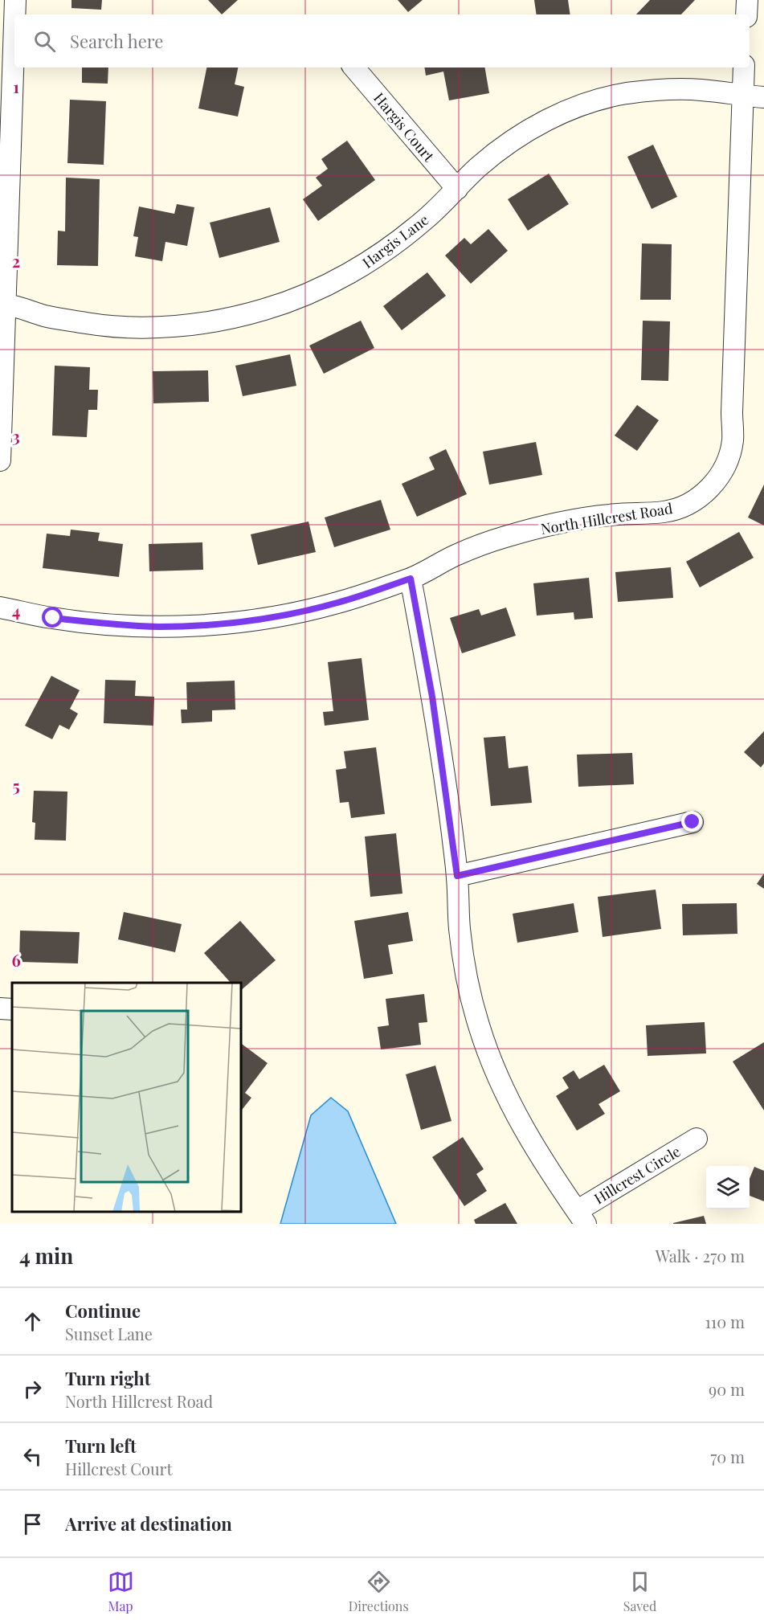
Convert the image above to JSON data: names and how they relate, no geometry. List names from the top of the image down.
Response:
{
  "streets": {
    "street": [
      "Hargis Court",
      "Hargis Lane",
      "North Hillcrest Road",
      "Hillcrest Circle"
    ]
  },
  "crossings": [
    ["Hargis Court", "Hargis Lane"],
    ["Hargis Lane", "North Hillcrest Road"]
  ],
  "page": {
    "search": "Search here",
    "heading": ["4 min", "Walk · 270 m"],
    "list": [
      ["Continue", "Sunset Lane", "110 m"],
      ["Turn right", "North Hillcrest Road", "90 m"],
      ["Turn left", "Hillcrest Court", "70 m"],
      "Arrive at destination"
    ],
    "nav": ["Map", "Directions", "Saved"]
  },
  "grid": {
    "rows": [
      "1",
      "2",
      "3",
      "4",
      "5",
      "6"
    ]
  }
}
